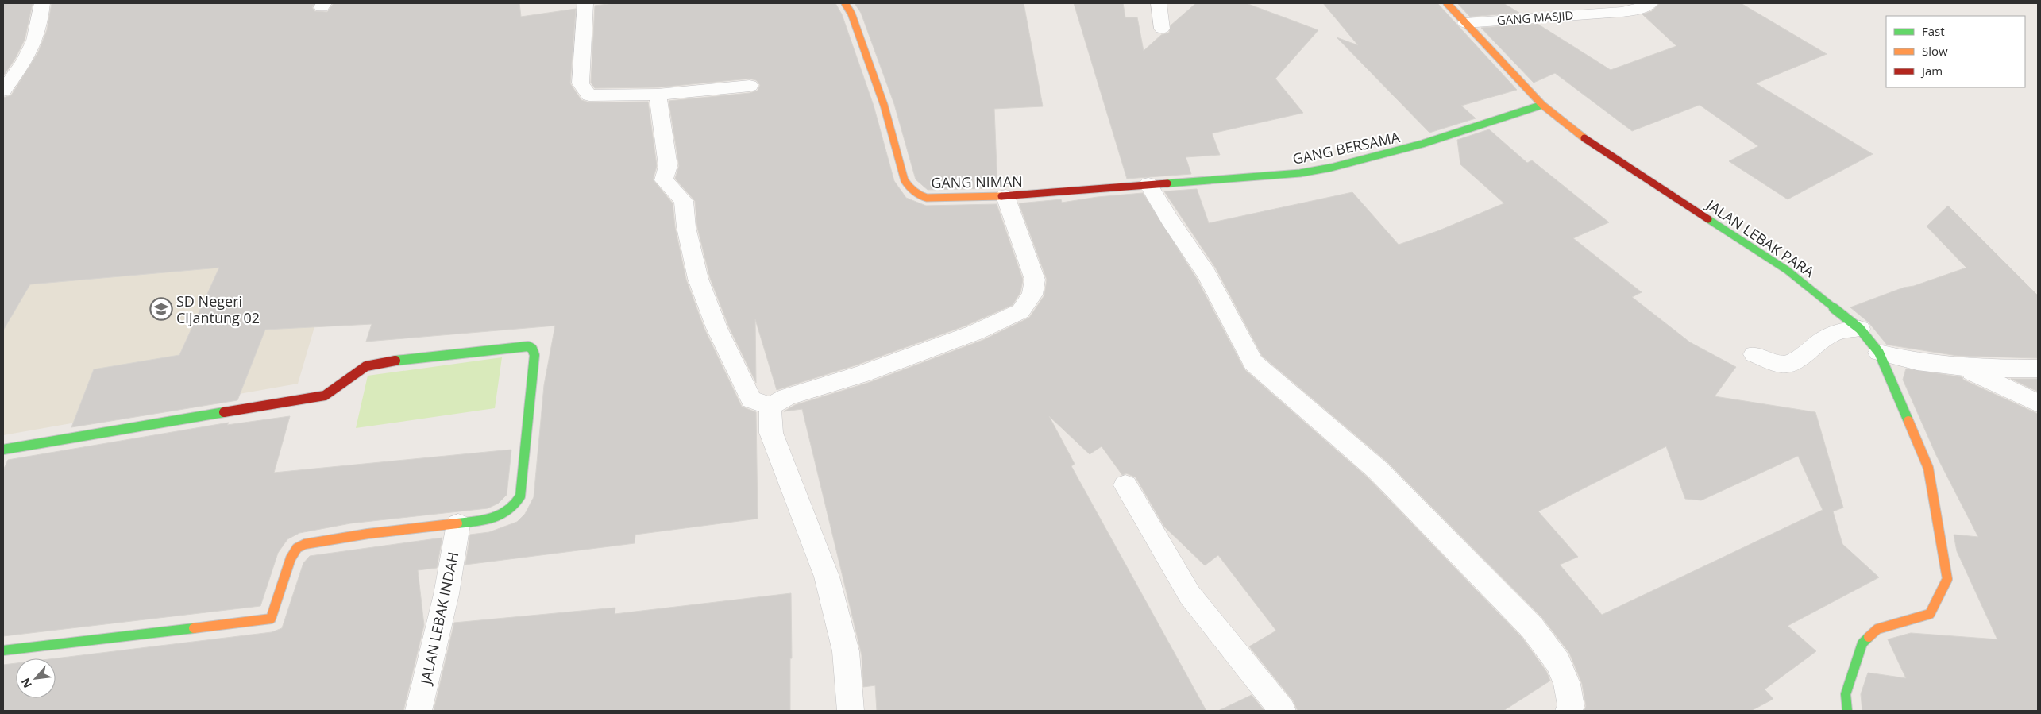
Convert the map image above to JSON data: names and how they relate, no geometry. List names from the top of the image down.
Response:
{
  "streets": {
    "street": [
      "GANG MASJID",
      "GANG BERSAMA",
      "GANG NIMAN",
      "JALAN LEBAK PARA",
      "JALAN LEBAK INDAH"
    ]
  },
  "crossings": [
    ["GANG MASJID", "JALAN LEBAK PARA"],
    ["GANG BERSAMA", "GANG NIMAN"],
    ["GANG BERSAMA", "JALAN LEBAK PARA"]
  ],
  "places": {
    "school or university": ["SD Negeri Cijantung 02"]
  },
  "legend": ["Fast", "Slow", "Jam"],
  "north": "bottom left"
}
